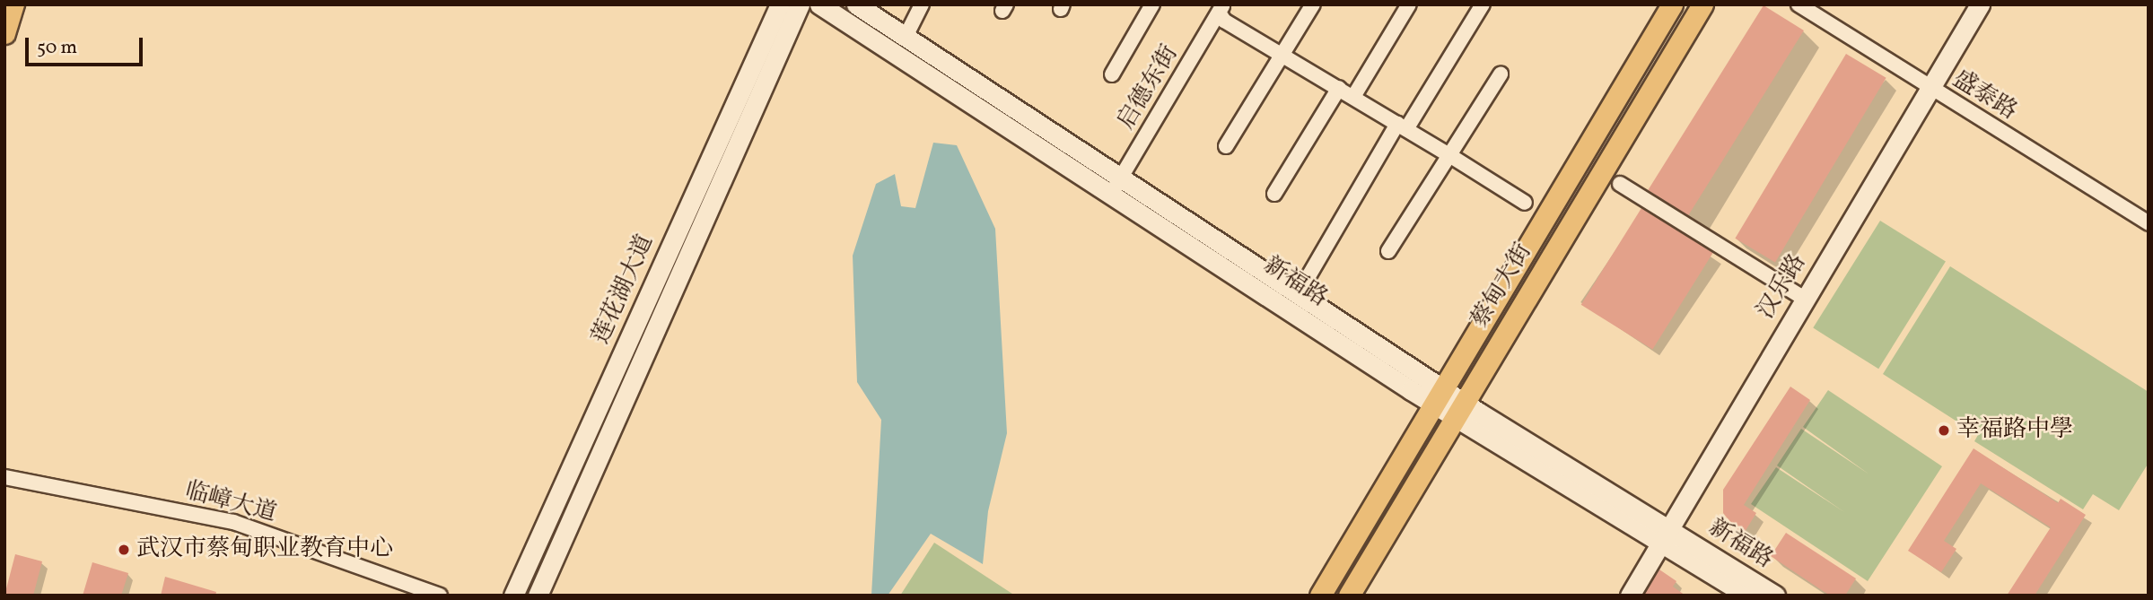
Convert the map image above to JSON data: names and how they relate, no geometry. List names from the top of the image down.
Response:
{
  "streets": {
    "main road": ["蔡甸大街"],
    "street": [
      "启德东街",
      "盛泰路",
      "新福路",
      "汉乐路",
      "莲花湖大道",
      "临嶂大道"
    ]
  },
  "crossings": [
    ["启德东街", "新福路"],
    ["盛泰路", "汉乐路"],
    ["新福路", "蔡甸大街"],
    ["新福路", "汉乐路"]
  ],
  "places": ["幸福路中學", "武汉市蔡甸职业教育中心"],
  "scale_bar": "50 m"
}
